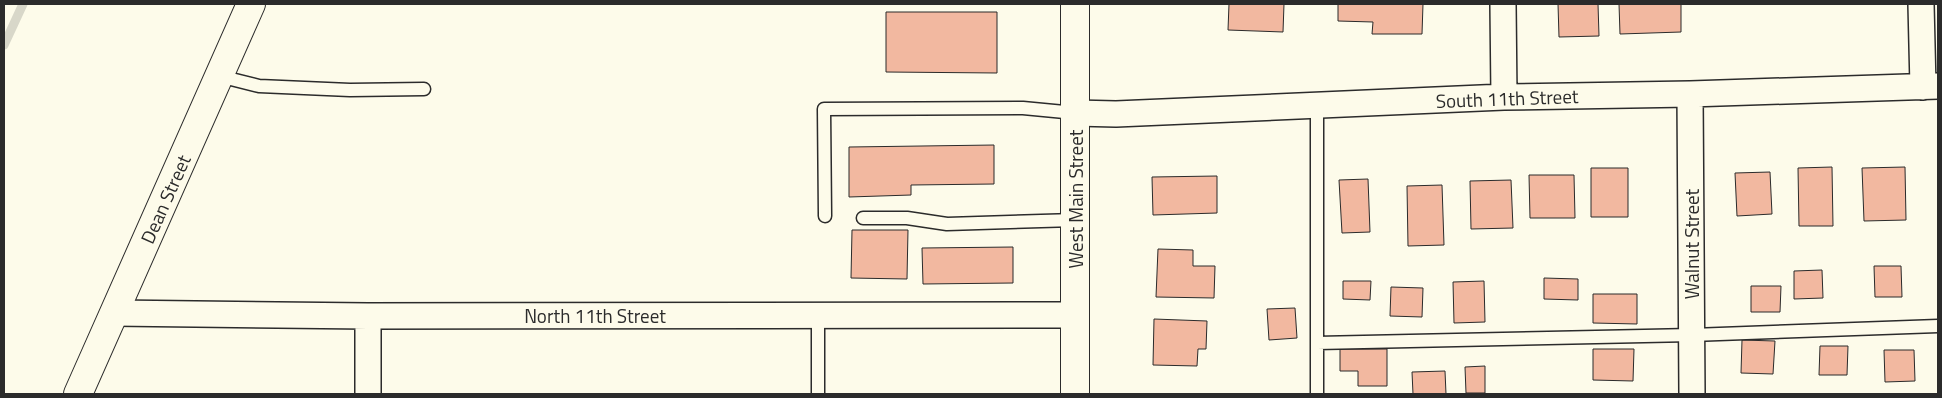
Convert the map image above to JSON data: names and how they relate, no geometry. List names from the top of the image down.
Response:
{
  "streets": {
    "street": [
      "South 11th Street",
      "Dean Street",
      "West Main Street",
      "Walnut Street",
      "North 11th Street"
    ]
  },
  "crossings": [
    ["South 11th Street", "West Main Street"],
    ["South 11th Street", "Walnut Street"],
    ["Dean Street", "North 11th Street"],
    ["West Main Street", "North 11th Street"]
  ]
}
